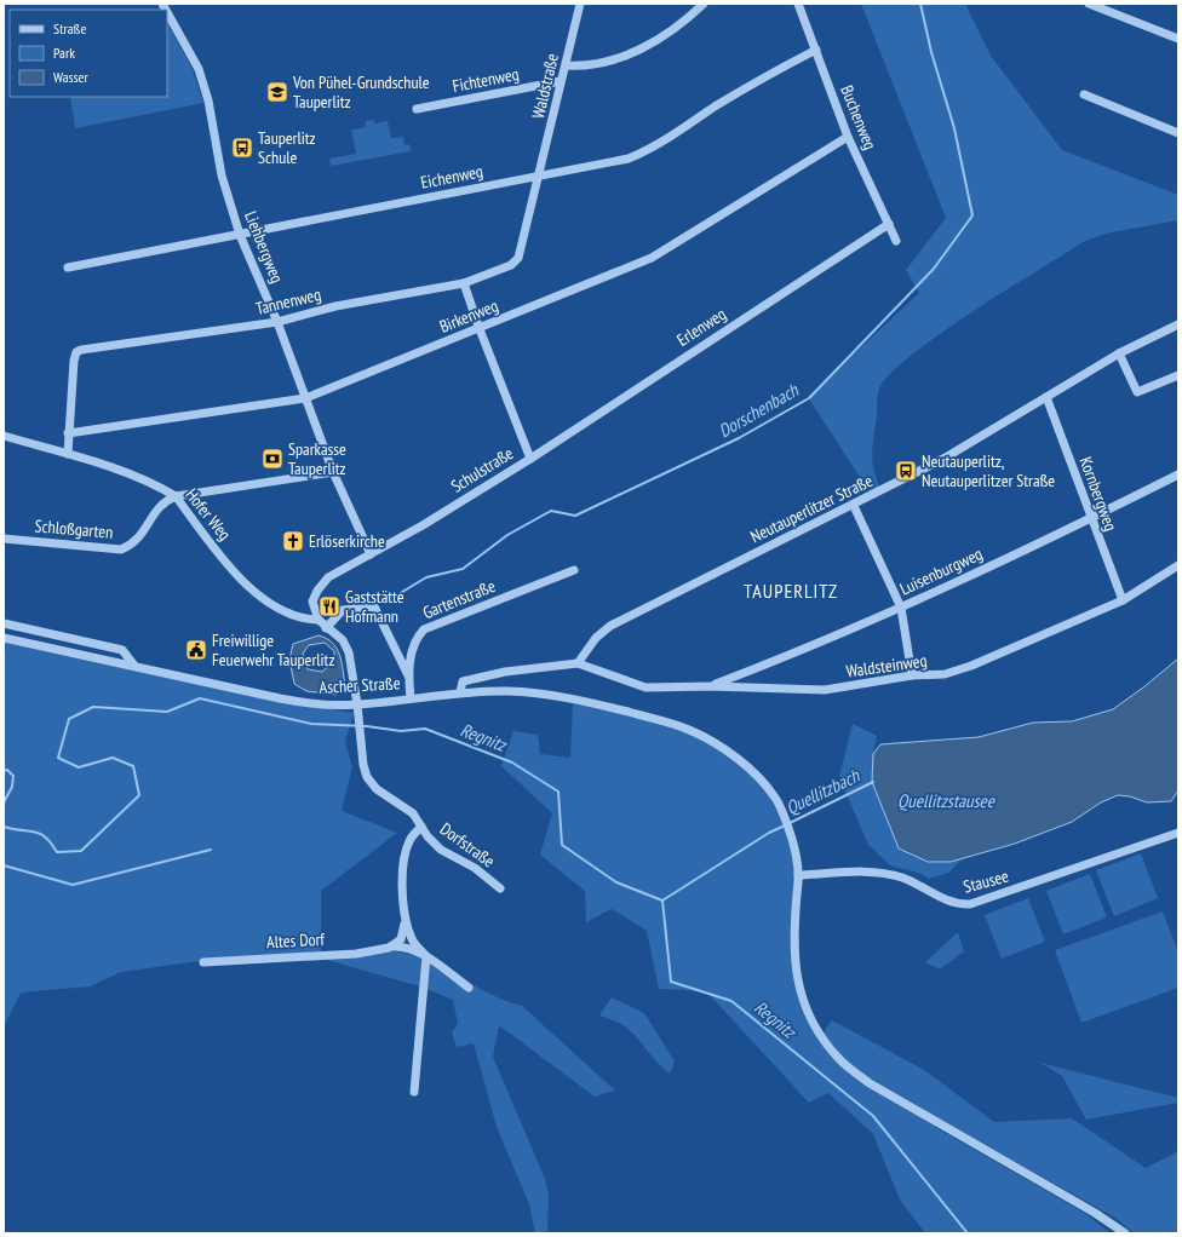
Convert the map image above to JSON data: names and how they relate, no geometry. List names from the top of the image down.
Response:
{
  "streets": {
    "street": [
      "Fichtenweg",
      "Waldstraße",
      "Buchenweg",
      "Eichenweg",
      "Liehbergweg",
      "Tannenweg",
      "Birkenweg",
      "Erlenweg",
      "Schulstraße",
      "Kornbergweg",
      "Neutauperlitzer Straße",
      "Hofer Weg",
      "Schloßgarten",
      "Luisenburgweg",
      "Gartenstraße",
      "Waldsteinweg",
      "Ascher Straße",
      "Dorfstraße",
      "Stausee",
      "Altes Dorf"
    ]
  },
  "crossings": [
    ["Fichtenweg", "Waldstraße"],
    ["Waldstraße", "Eichenweg"],
    ["Waldstraße", "Tannenweg"],
    ["Buchenweg", "Eichenweg"],
    ["Buchenweg", "Birkenweg"],
    ["Buchenweg", "Erlenweg"],
    ["Eichenweg", "Liehbergweg"],
    ["Eichenweg", "Tannenweg"],
    ["Liehbergweg", "Tannenweg"],
    ["Liehbergweg", "Birkenweg"],
    ["Liehbergweg", "Schulstraße"],
    ["Tannenweg", "Birkenweg"],
    ["Tannenweg", "Schulstraße"],
    ["Tannenweg", "Hofer Weg"],
    ["Birkenweg", "Schulstraße"],
    ["Erlenweg", "Schulstraße"],
    ["Schulstraße", "Hofer Weg"],
    ["Schulstraße", "Dorfstraße"],
    ["Kornbergweg", "Neutauperlitzer Straße"],
    ["Kornbergweg", "Luisenburgweg"],
    ["Kornbergweg", "Waldsteinweg"],
    ["Neutauperlitzer Straße", "Waldsteinweg"],
    ["Hofer Weg", "Schloßgarten"],
    ["Hofer Weg", "Dorfstraße"],
    ["Luisenburgweg", "Waldsteinweg"],
    ["Gartenstraße", "Ascher Straße"],
    ["Ascher Straße", "Dorfstraße"],
    ["Ascher Straße", "Stausee"],
    ["Dorfstraße", "Altes Dorf"]
  ],
  "districts": ["TAUPERLITZ"],
  "water": [
    "Dorschenbach",
    "Regnitz",
    "Quellitzbach",
    "Quellitzstausee"
  ],
  "places": {
    "school or university": ["Von Pühel-Grundschule Tauperlitz"],
    "bus stop": ["Tauperlitz Schule", "Neutauperlitz, Neutauperlitzer Straße"],
    "bank": ["Sparkasse Tauperlitz"],
    "church": ["Erlöserkirche"],
    "restaurant": ["Gaststätte Hofmann"],
    "public building": ["Freiwillige Feuerwehr Tauperlitz"]
  },
  "legend": ["Straße", "Park", "Wasser"]
}
